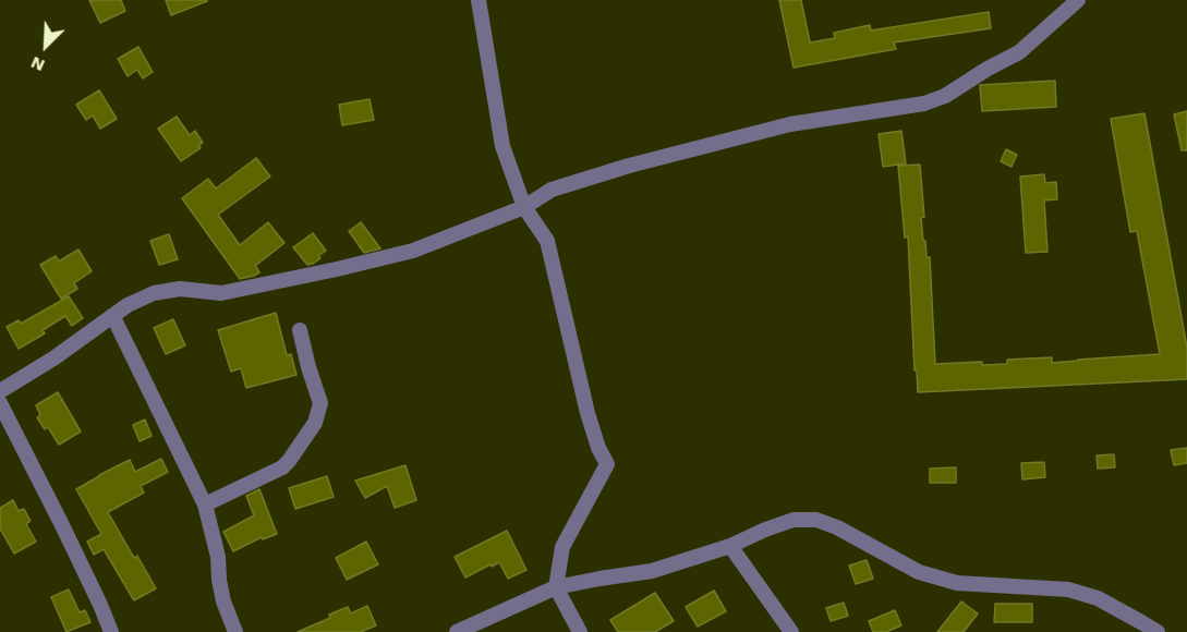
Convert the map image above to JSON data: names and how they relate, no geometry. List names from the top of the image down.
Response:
{
  "north": "bottom left"
}
